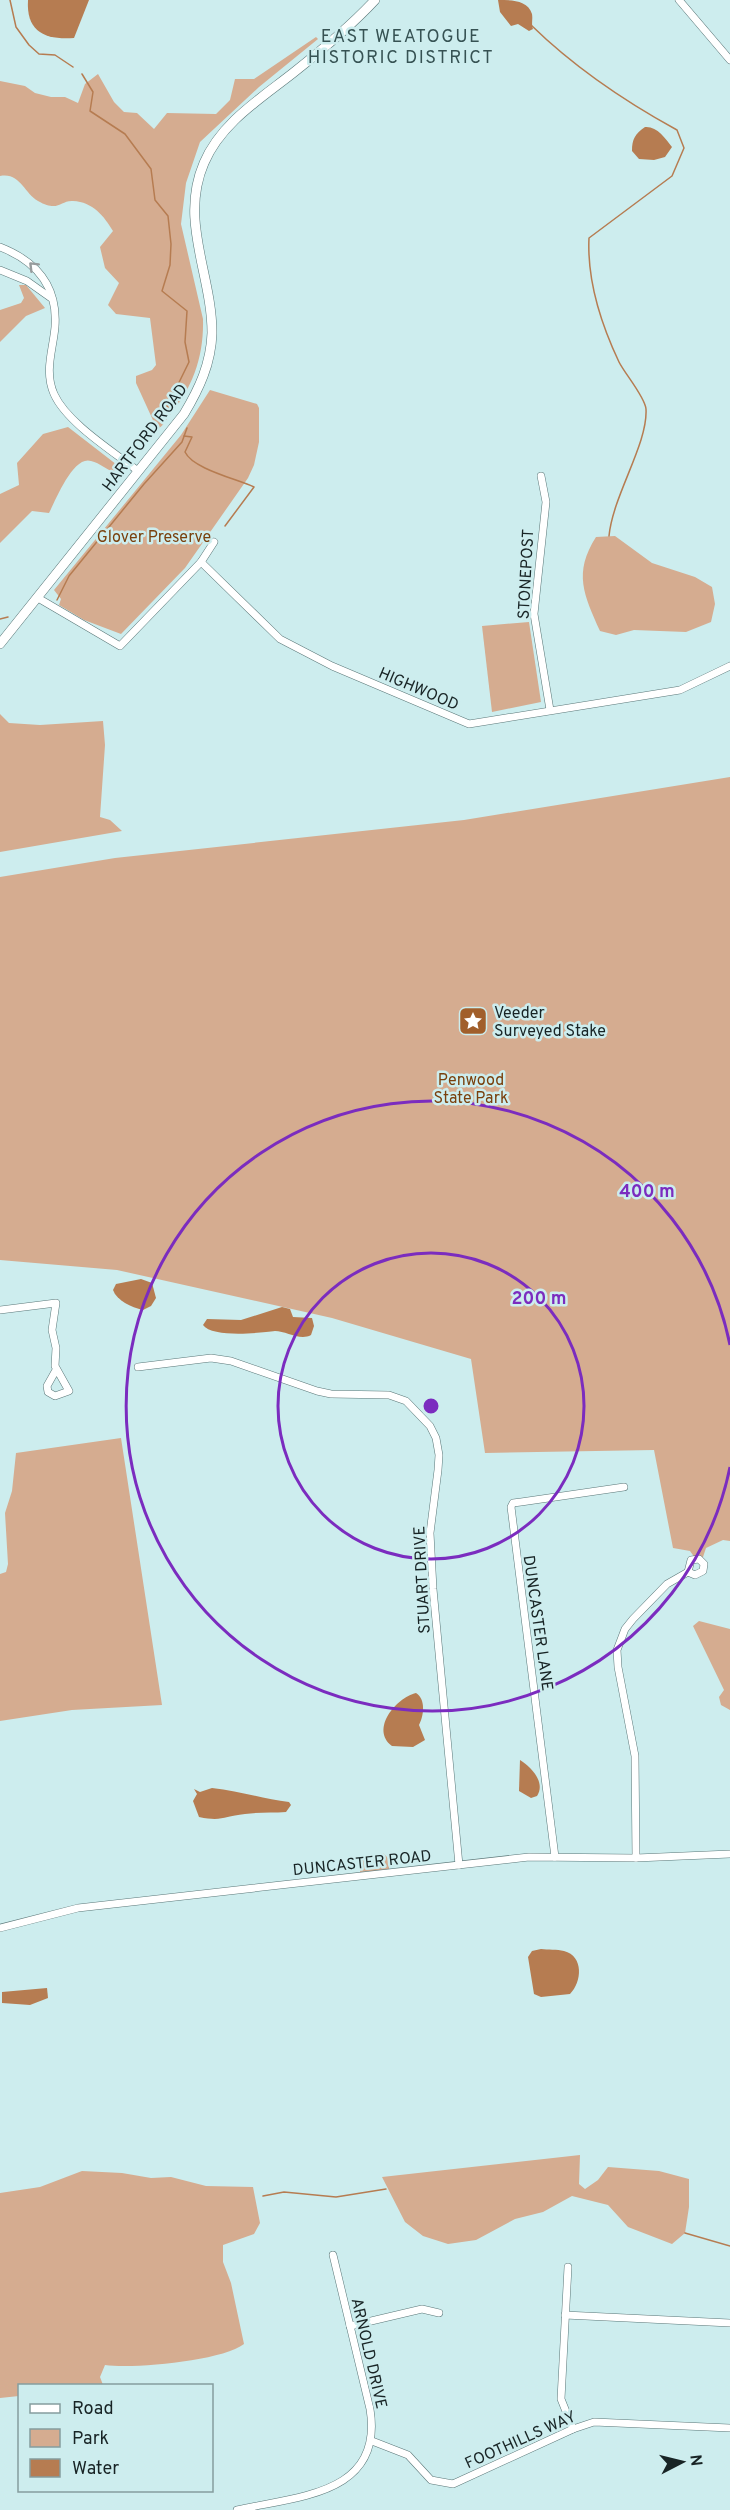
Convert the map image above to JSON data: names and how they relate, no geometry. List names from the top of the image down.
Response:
{
  "streets": {
    "main road": ["HARTFORD ROAD"],
    "street": [
      "STONEPOST",
      "HIGHWOOD",
      "STUART DRIVE",
      "DUNCASTER LANE",
      "DUNCASTER ROAD",
      "ARNOLD DRIVE",
      "FOOTHILLS WAY"
    ]
  },
  "crossings": [
    ["STONEPOST", "HIGHWOOD"],
    ["STUART DRIVE", "DUNCASTER ROAD"],
    ["DUNCASTER LANE", "DUNCASTER ROAD"],
    ["ARNOLD DRIVE", "FOOTHILLS WAY"]
  ],
  "districts": ["EAST WEATOGUE HISTORIC DISTRICT"],
  "parks": ["Glover Preserve", "Penwood State Park"],
  "places": {
    "place": ["Veeder Surveyed Stake"]
  },
  "legend": ["Road", "Park", "Water"],
  "north": "right",
  "rings": ["400 m", "200 m"]
}
